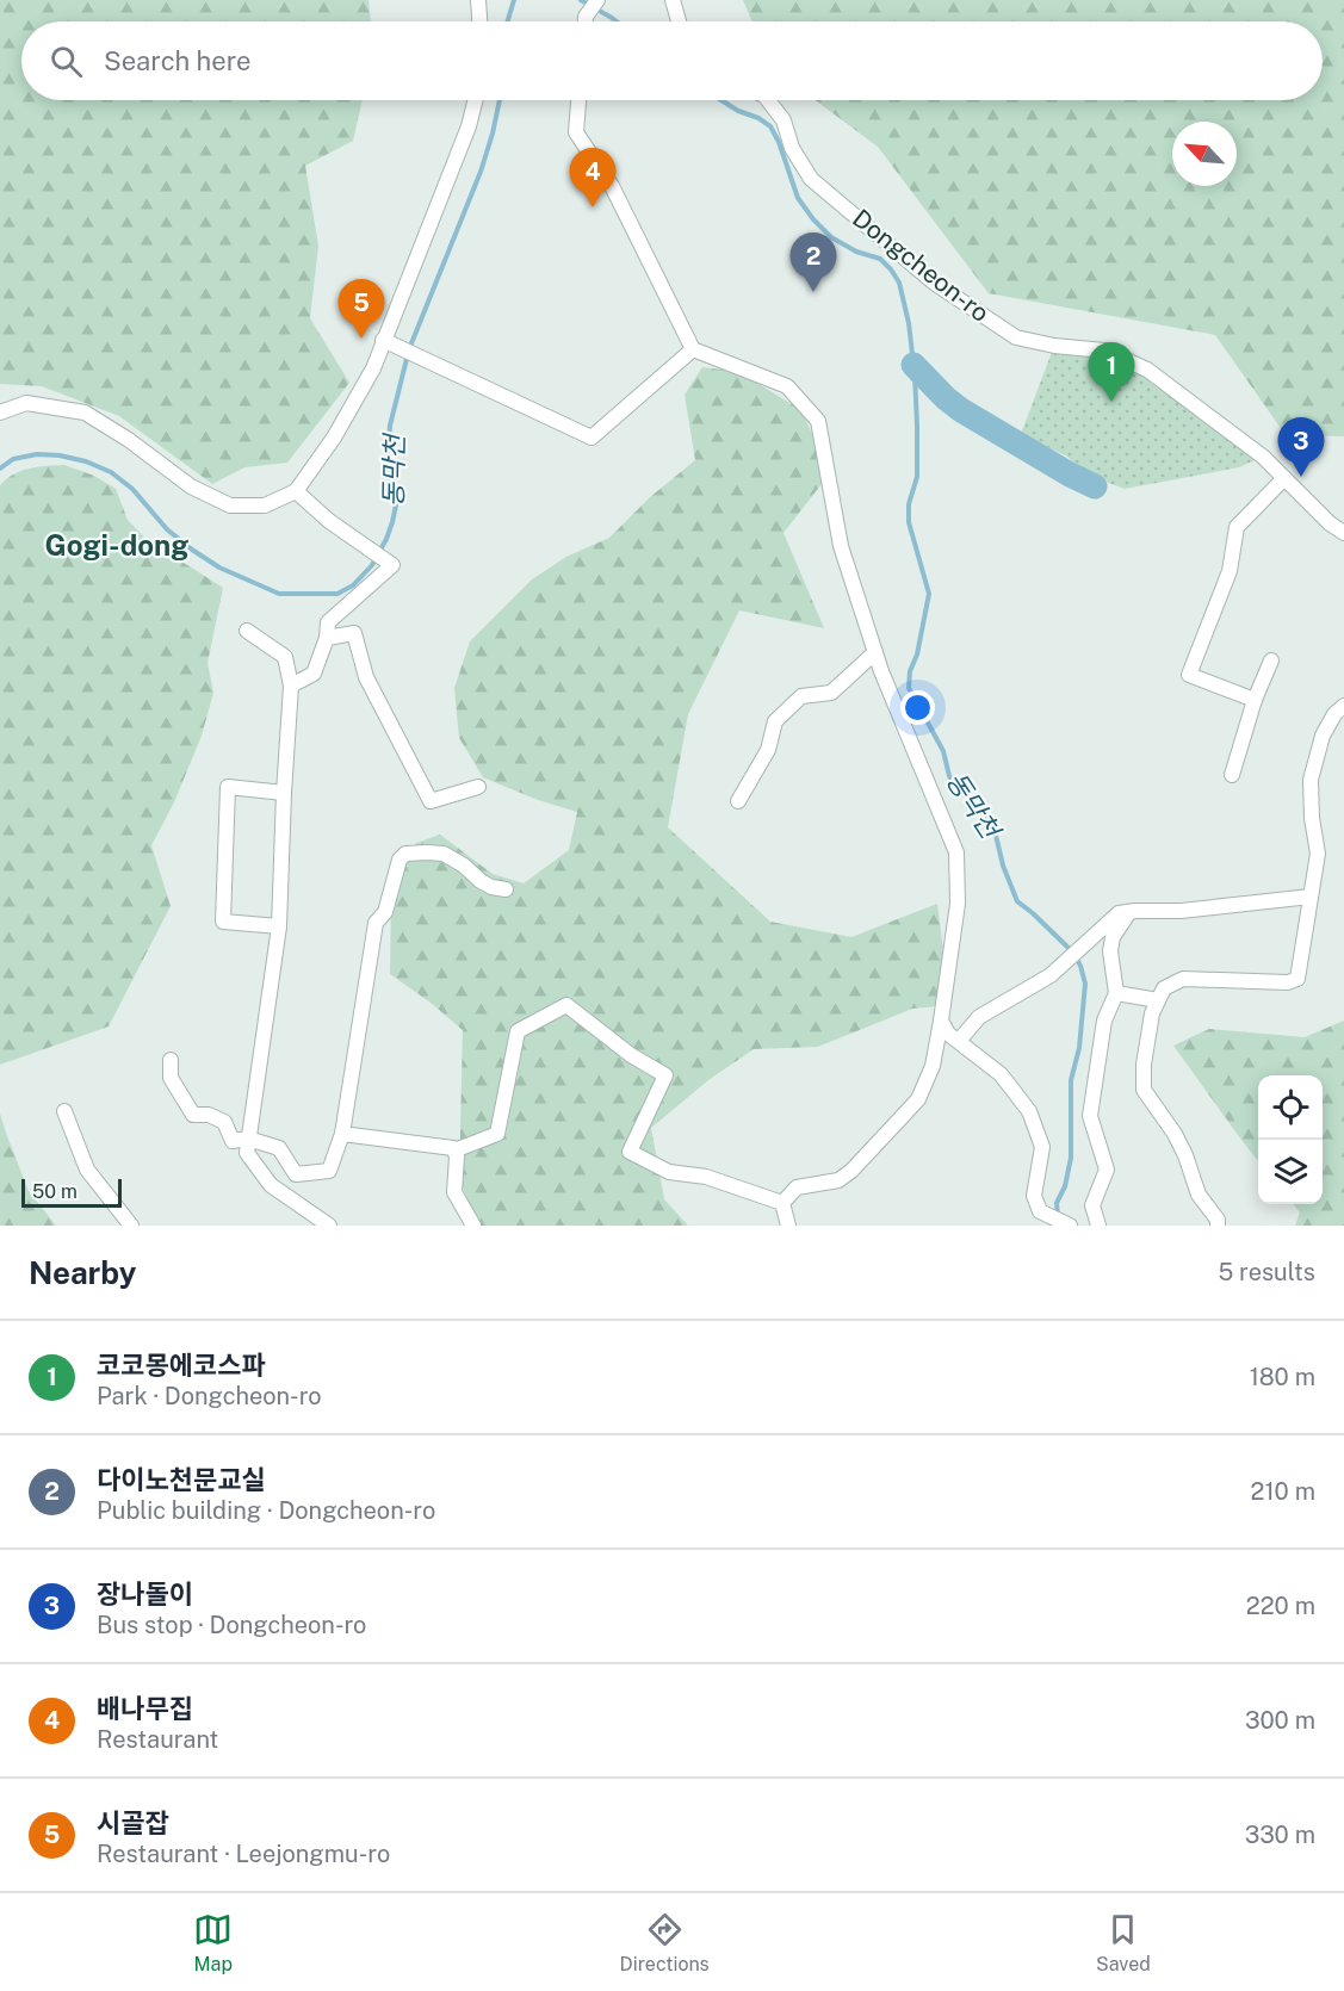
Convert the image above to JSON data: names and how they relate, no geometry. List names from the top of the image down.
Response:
{
  "streets": {
    "street": ["Dongcheon-ro"]
  },
  "districts": ["Gogi-dong"],
  "water": ["동막천"],
  "scale_bar": "50 m",
  "north": "top left",
  "page": {
    "search": "Search here",
    "pins": [
      "4",
      "2",
      "5",
      "1",
      "3"
    ],
    "scale": "50 m",
    "heading": ["Nearby", "5 results"],
    "list": [
      {
        "mark": "1",
        "name": "코코몽에코스파",
        "note": "Park · Dongcheon-ro",
        "value": "180 m"
      },
      {
        "mark": "2",
        "name": "다이노천문교실",
        "note": "Public building · Dongcheon-ro",
        "value": "210 m"
      },
      {
        "mark": "3",
        "name": "장나돌이",
        "note": "Bus stop · Dongcheon-ro",
        "value": "220 m"
      },
      {
        "mark": "4",
        "name": "배나무집",
        "note": "Restaurant",
        "value": "300 m"
      },
      {
        "mark": "5",
        "name": "시골잡",
        "note": "Restaurant · Leejongmu-ro",
        "value": "330 m"
      }
    ],
    "nav": ["Map", "Directions", "Saved"]
  }
}
